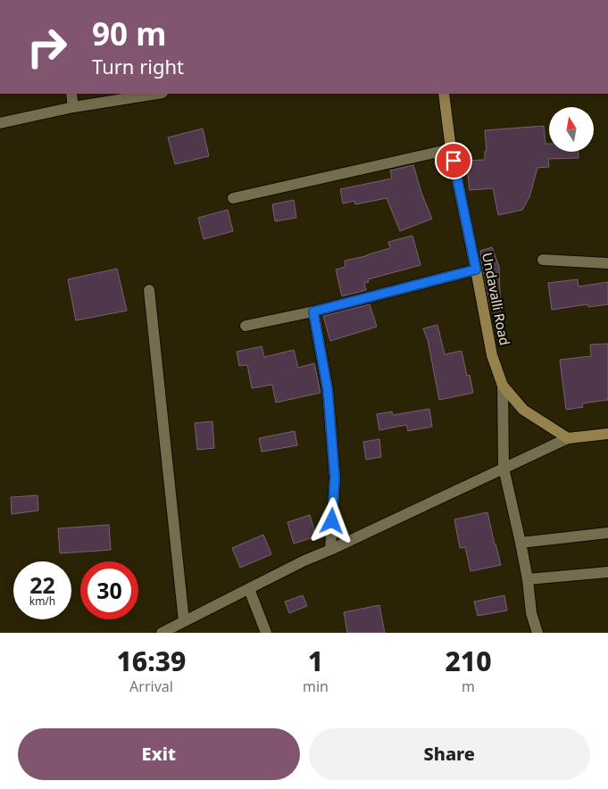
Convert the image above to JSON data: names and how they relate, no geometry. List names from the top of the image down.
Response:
{
  "streets": {
    "main road": ["Undavalli Road"]
  },
  "north": "top",
  "page": {
    "turn": ["90 m", "Turn right"],
    "speed": "22 km/h",
    "limit": "30",
    "eta": [
      "16:39",
      "Arrival",
      "1",
      "min",
      "210",
      "m"
    ],
    "buttons": ["Exit", "Share"]
  }
}
